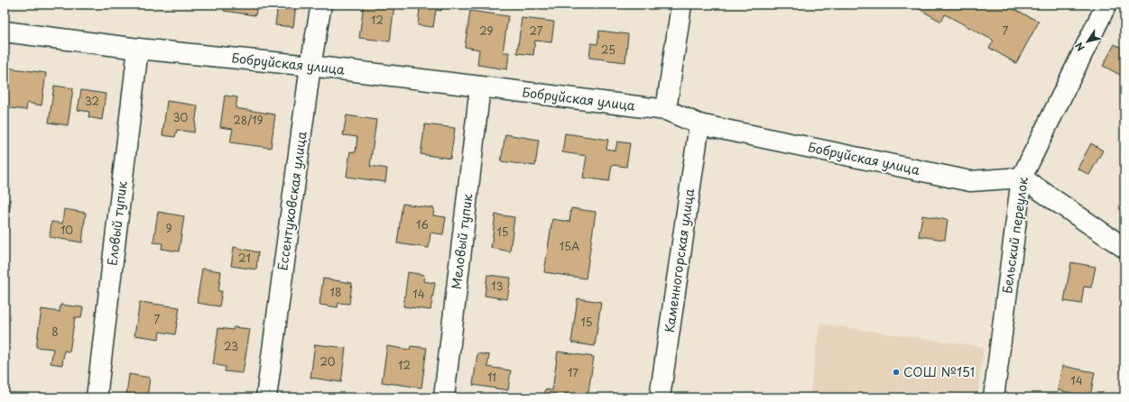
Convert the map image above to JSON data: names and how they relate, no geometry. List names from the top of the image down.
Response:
{
  "streets": {
    "street": [
      "Бобруйская улица",
      "Ессентуковская улица",
      "Еловый тупик",
      "Бельский переулок",
      "Меловый тупик",
      "Каменногорская улица"
    ]
  },
  "crossings": [
    ["Бобруйская улица", "Ессентуковская улица"],
    ["Бобруйская улица", "Еловый тупик"],
    ["Бобруйская улица", "Бельский переулок"],
    ["Бобруйская улица", "Меловый тупик"],
    ["Бобруйская улица", "Каменногорская улица"]
  ],
  "places": ["СОШ №151"],
  "house_numbers": [
    "12",
    "29",
    "27",
    "7",
    "25",
    "32",
    "30",
    "28/19",
    "16",
    "9",
    "10",
    "15",
    "15А",
    "21",
    "13",
    "18",
    "14",
    "7",
    "15",
    "8",
    "23",
    "20",
    "12",
    "17",
    "11",
    "14"
  ],
  "north": "bottom left"
}
